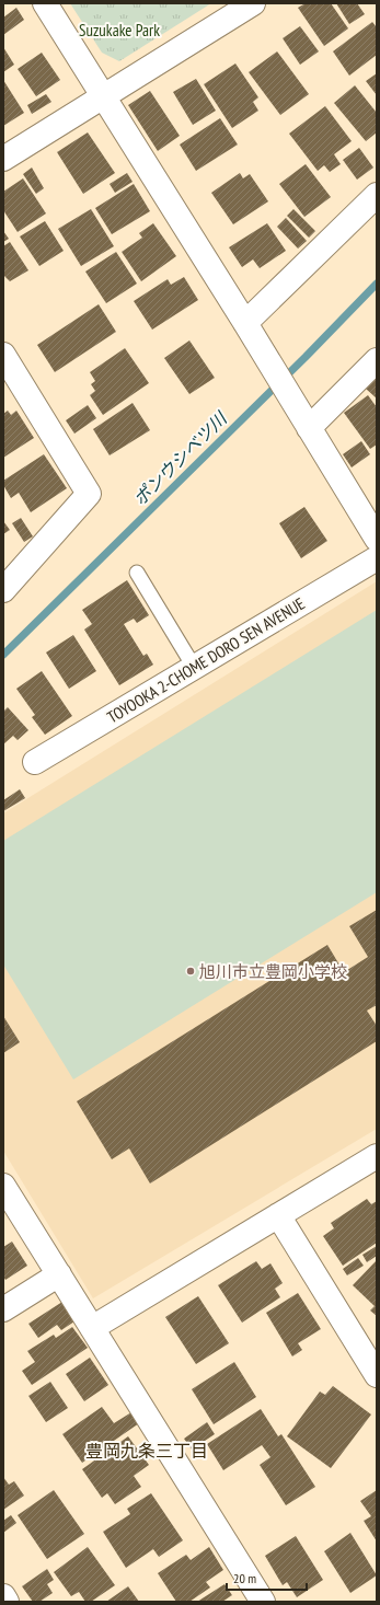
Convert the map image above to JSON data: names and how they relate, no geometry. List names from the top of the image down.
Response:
{
  "streets": {
    "street": ["TOYOOKA 2-CHOME DORO SEN AVENUE"]
  },
  "districts": ["豊岡九条三丁目"],
  "water": ["ポンウシベツ川"],
  "parks": ["Suzukake Park"],
  "places": ["旭川市立豊岡小学校"],
  "scale_bar": "20 m"
}
